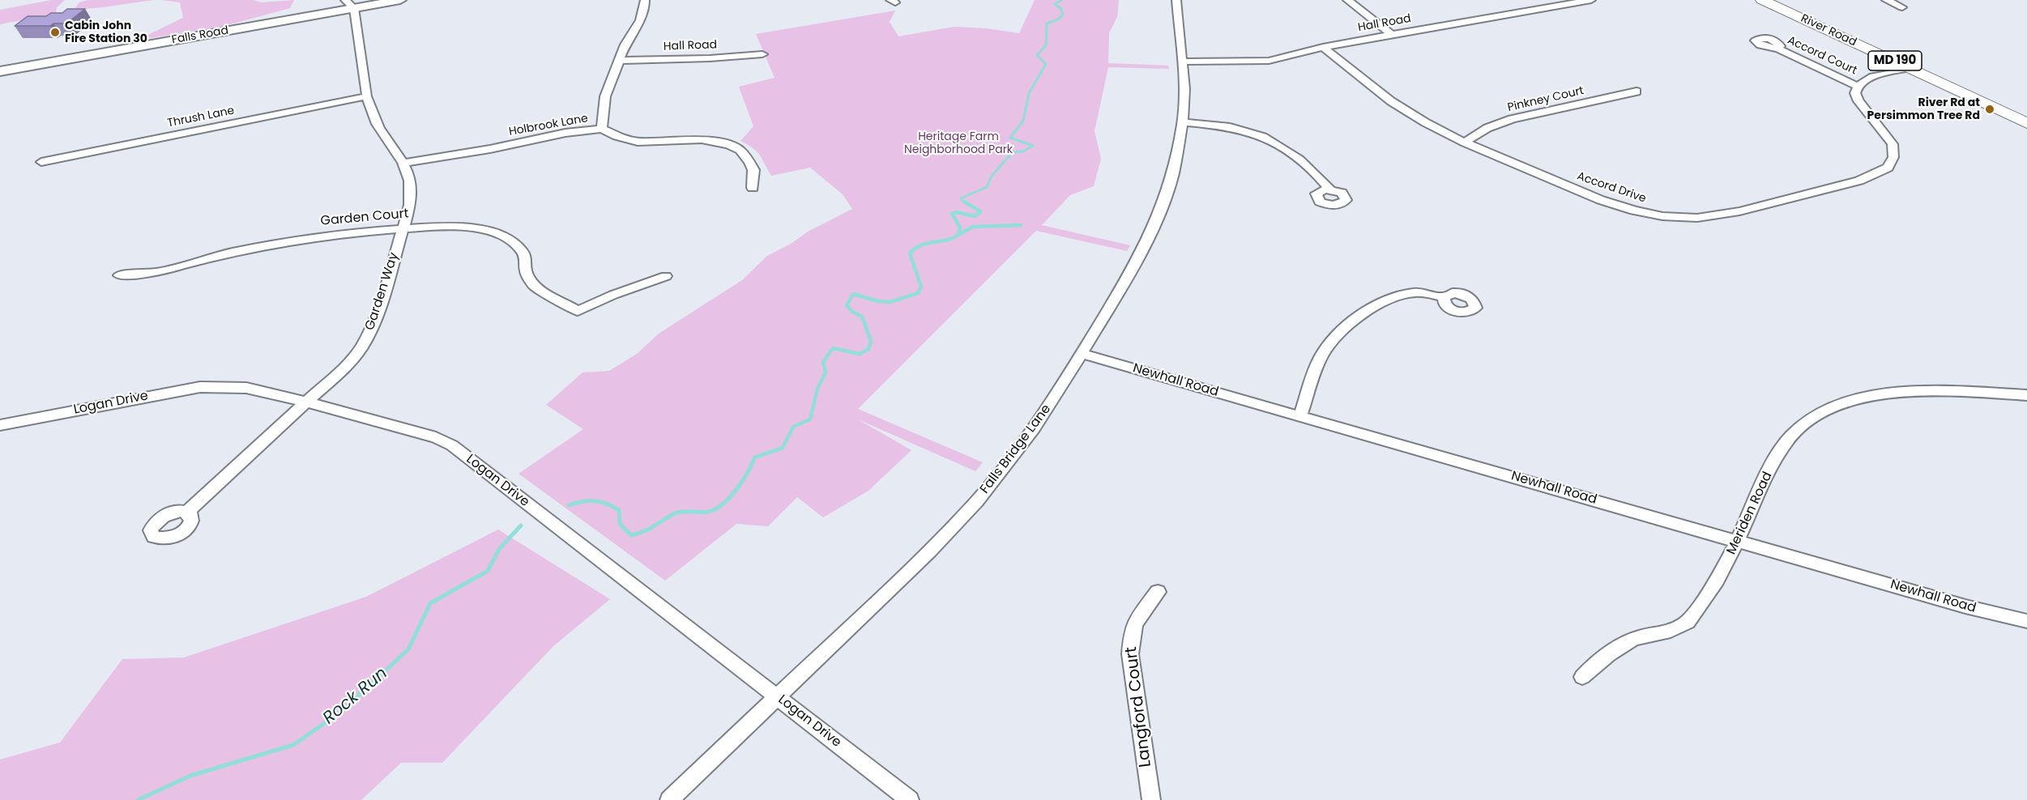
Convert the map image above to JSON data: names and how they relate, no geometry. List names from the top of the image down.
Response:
{
  "streets": {
    "main road": ["River Road", "Falls Road", "MD 190"],
    "street": [
      "Hall Road",
      "Accord Court",
      "Pinkney Court",
      "Thrush Lane",
      "Holbrook Lane",
      "Accord Drive",
      "Garden Court",
      "Garden Way",
      "Newhall Road",
      "Logan Drive",
      "Falls Bridge Lane",
      "Meriden Road",
      "Langford Court"
    ]
  },
  "crossings": [
    ["Hall Road", "Accord Drive"],
    ["Hall Road", "Falls Bridge Lane"],
    ["Falls Road", "Garden Way"],
    ["Accord Court", "Accord Drive"],
    ["Pinkney Court", "Accord Drive"],
    ["Thrush Lane", "Garden Way"],
    ["Holbrook Lane", "Garden Way"],
    ["Garden Court", "Garden Way"],
    ["Garden Way", "Logan Drive"],
    ["Newhall Road", "Falls Bridge Lane"],
    ["Newhall Road", "Meriden Road"],
    ["Logan Drive", "Falls Bridge Lane"]
  ],
  "water": ["Rock Run"],
  "parks": ["Heritage Farm Neighborhood Park"],
  "places": ["Cabin John Fire Station 30", "River Rd at Persimmon Tree Rd"]
}
